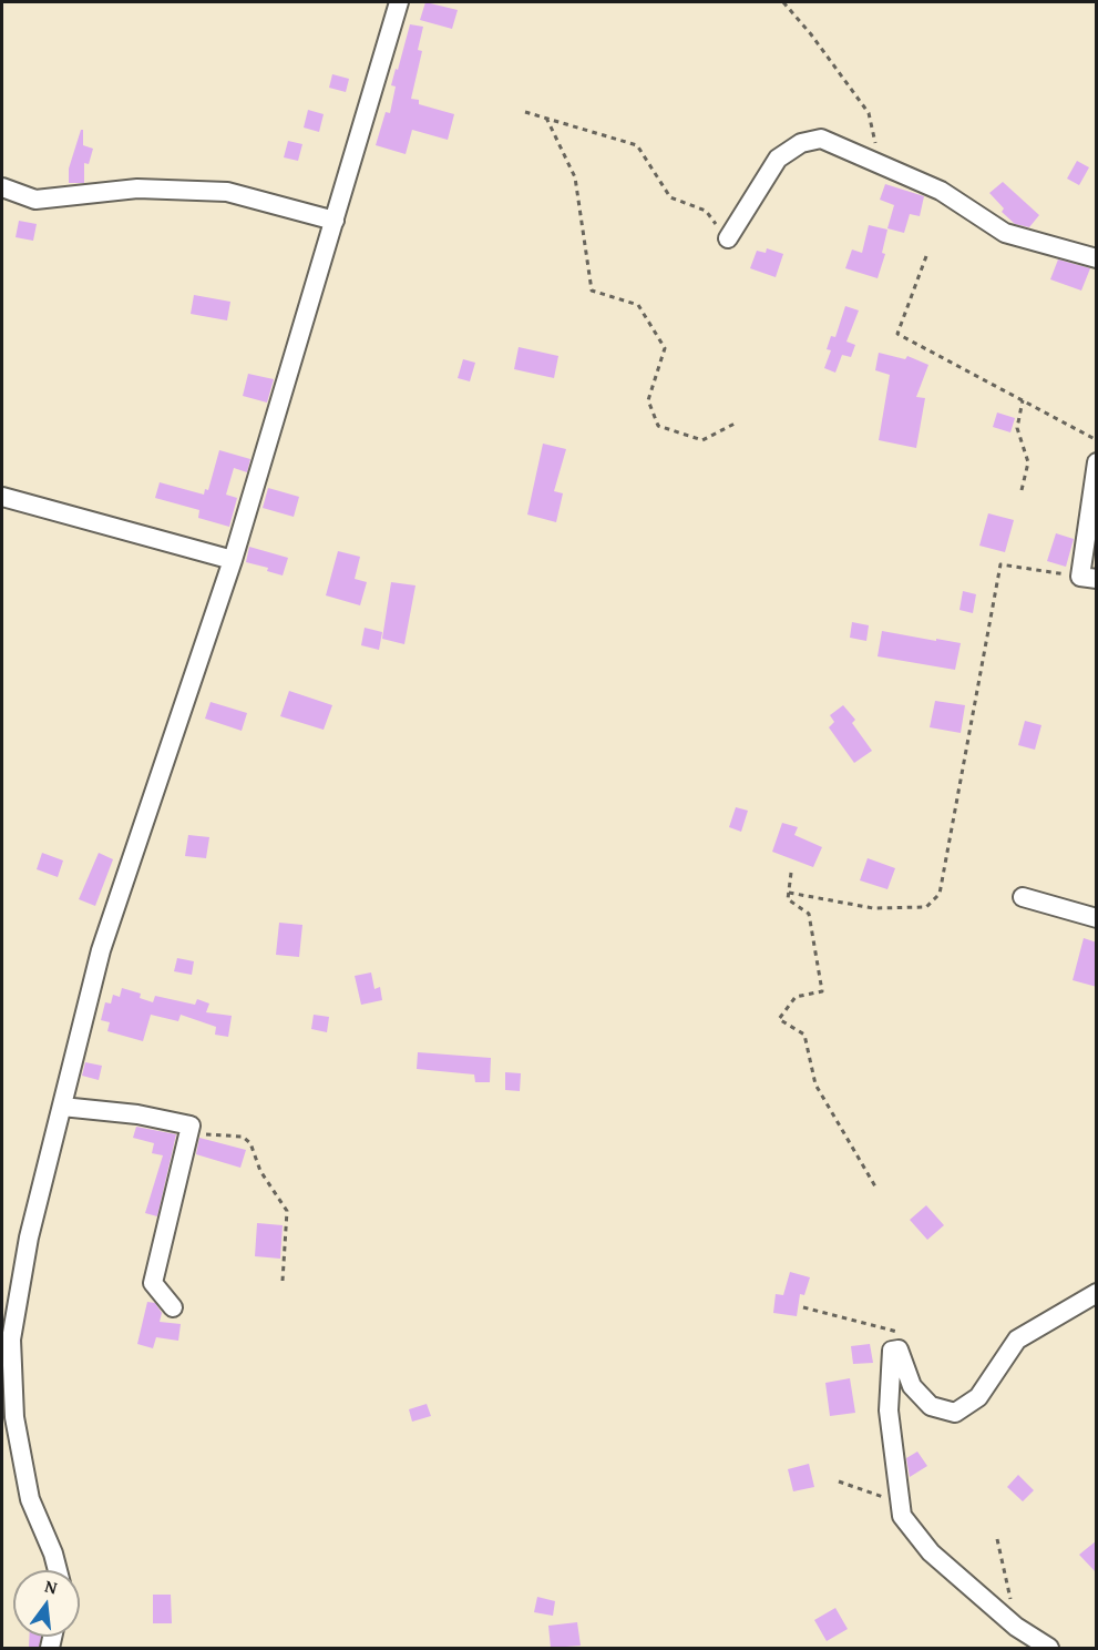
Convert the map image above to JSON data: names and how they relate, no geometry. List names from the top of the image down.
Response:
{
  "north": "top"
}
